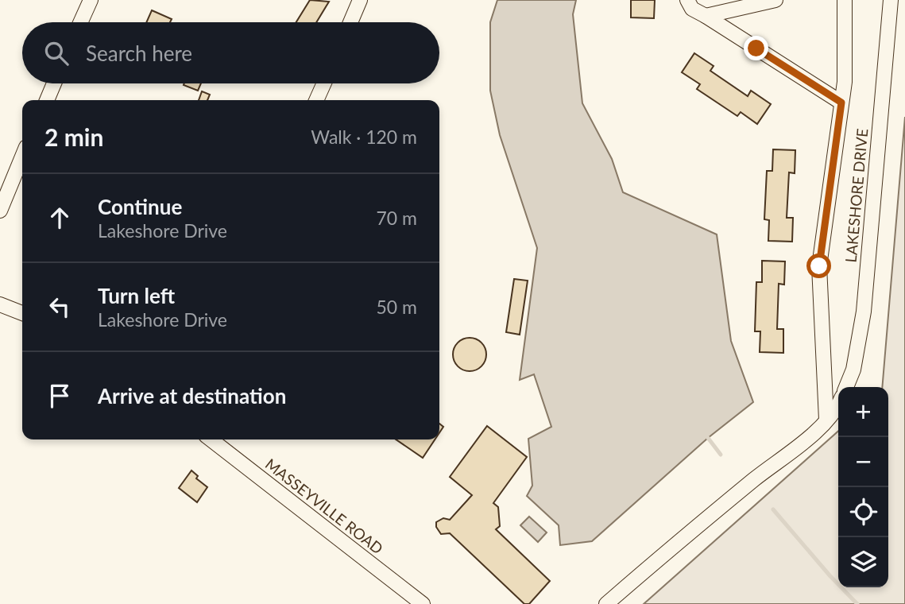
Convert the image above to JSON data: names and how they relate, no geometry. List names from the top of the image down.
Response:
{
  "streets": {
    "street": ["LAKESHORE DRIVE", "MASSEYVILLE ROAD"]
  },
  "page": {
    "search": "Search here",
    "heading": ["2 min", "Walk · 120 m"],
    "list": [
      ["Continue", "Lakeshore Drive", "70 m"],
      ["Turn left", "Lakeshore Drive", "50 m"],
      "Arrive at destination"
    ],
    "map_buttons": ["+", "−"]
  }
}
